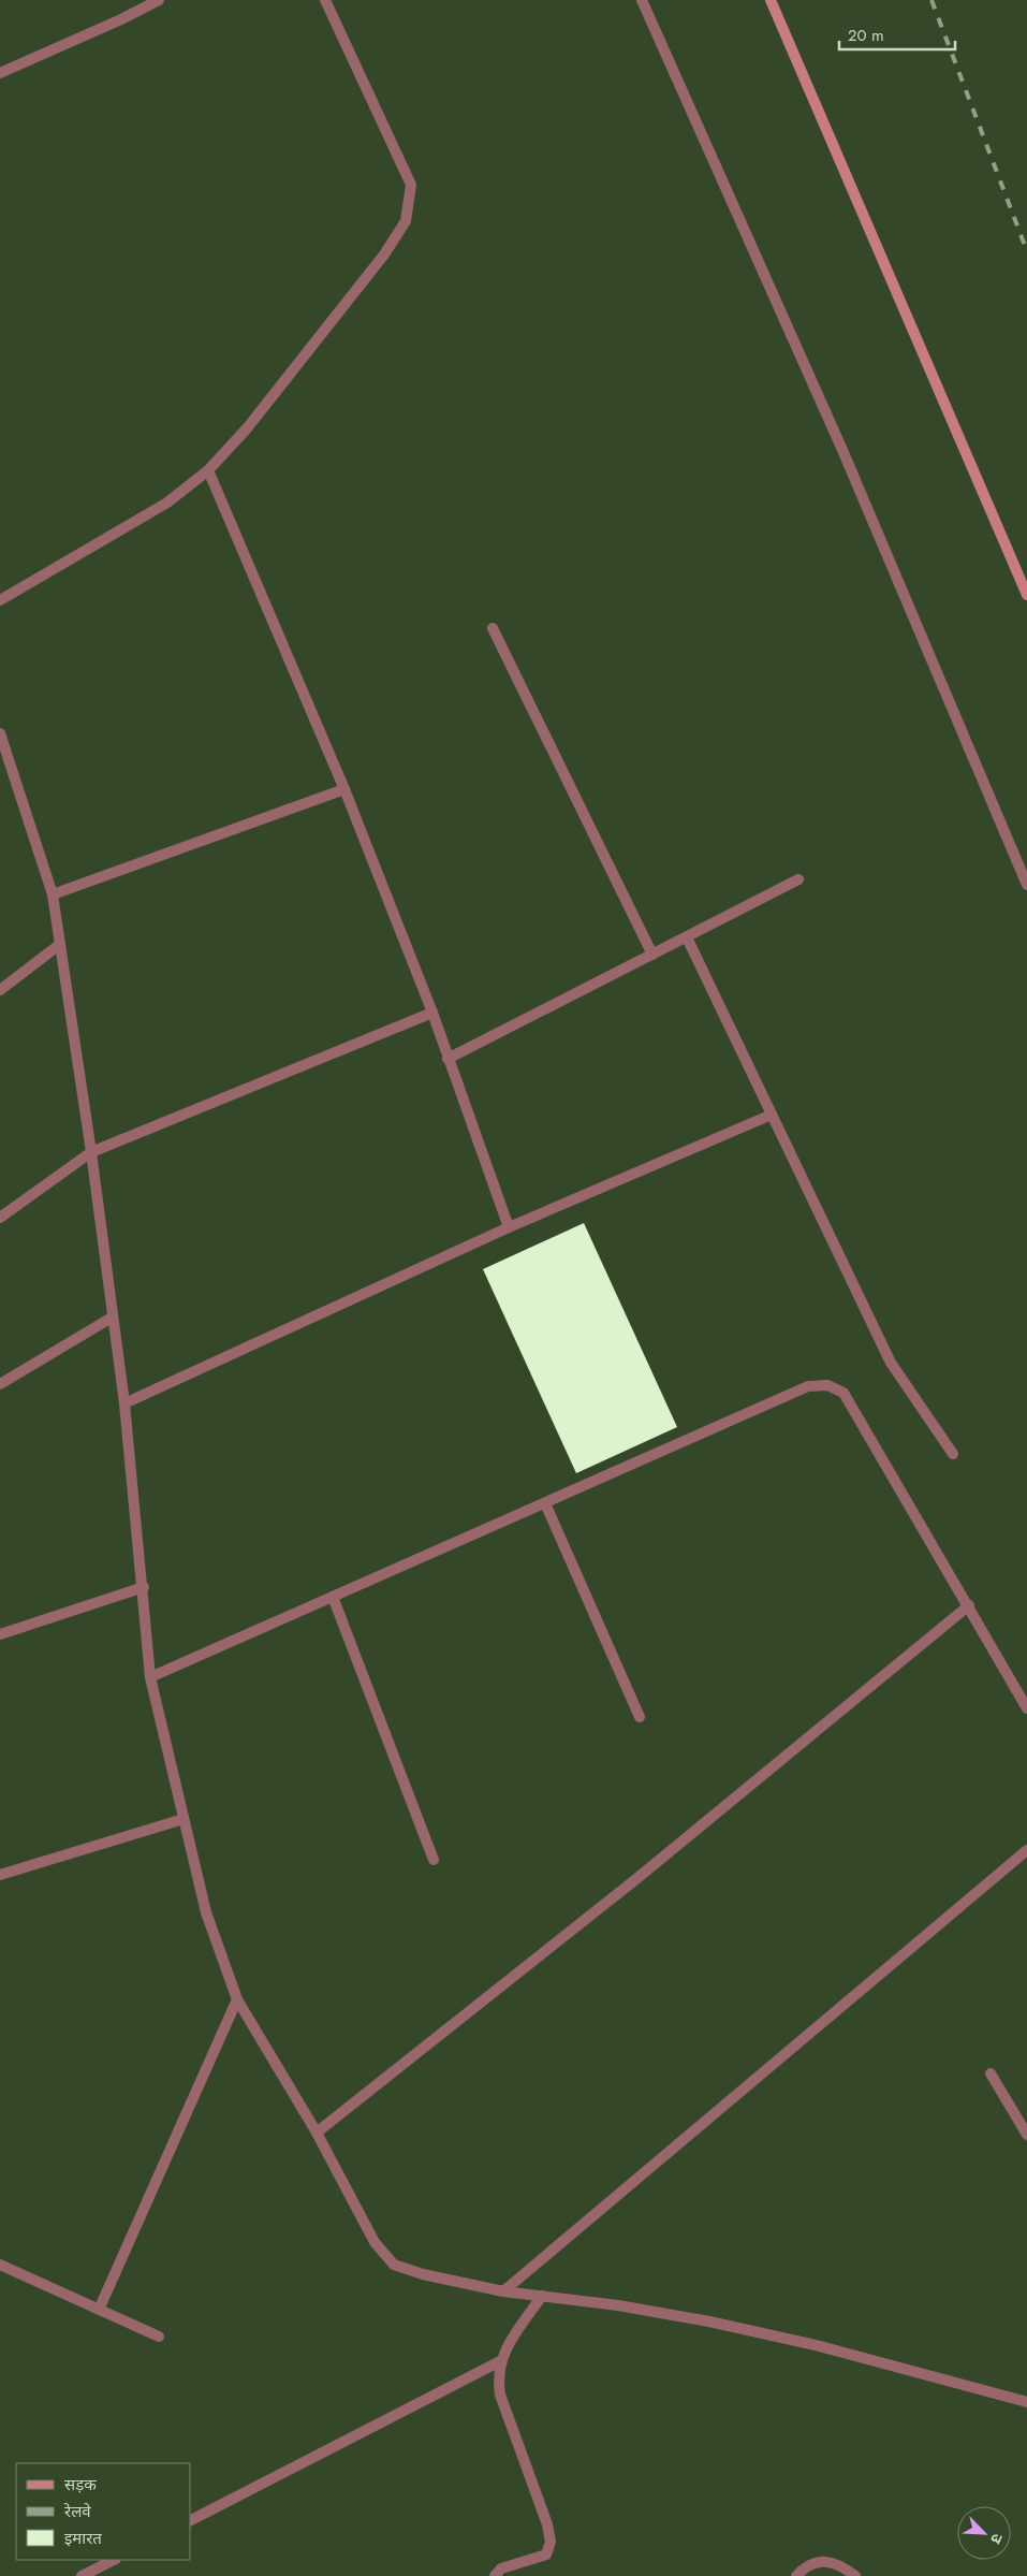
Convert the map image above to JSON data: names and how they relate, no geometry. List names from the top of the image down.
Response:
{
  "legend": ["सड़क", "रेलवे", "इमारत"],
  "scale_bar": "20 m",
  "north": "bottom right"
}
